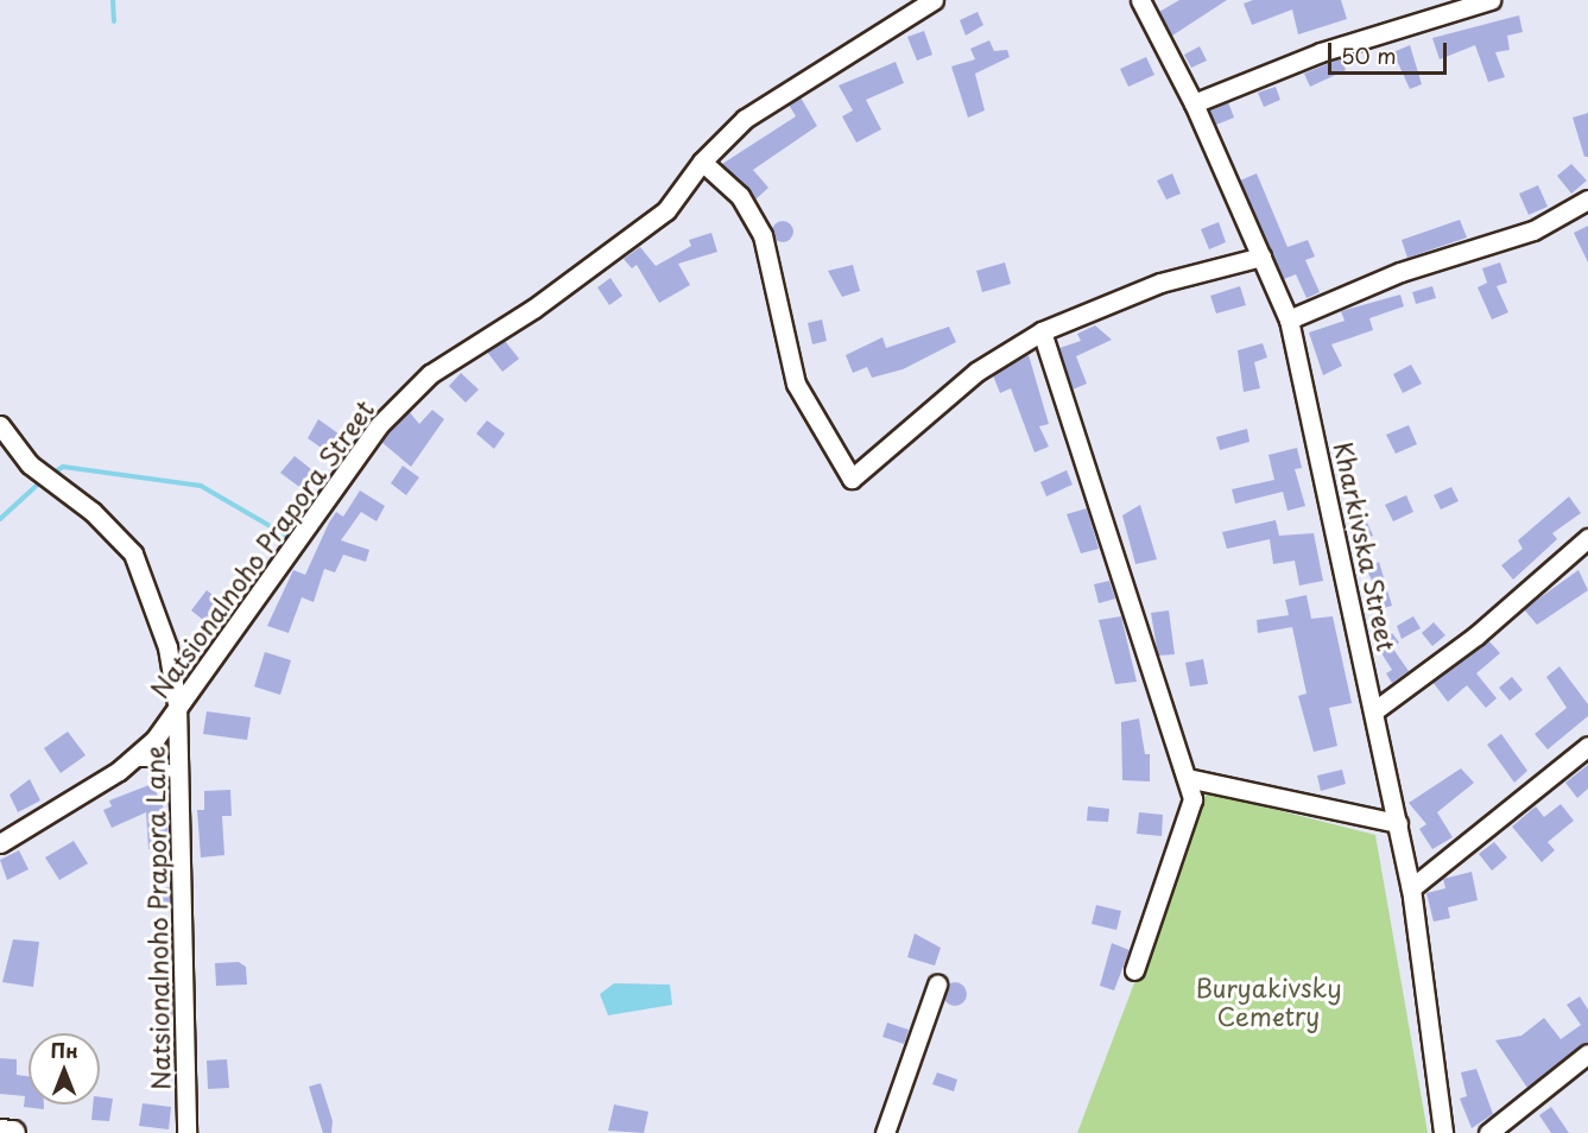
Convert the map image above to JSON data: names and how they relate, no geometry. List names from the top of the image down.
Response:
{
  "streets": {
    "street": ["Kharkivska Street", "Natsionalnoho Prapora Street", "Natsionalnoho Prapora Lane"]
  },
  "crossings": [
    ["Natsionalnoho Prapora Street", "Natsionalnoho Prapora Lane"]
  ],
  "parks": ["Buryakivsky Cemetry"],
  "scale_bar": "50 m",
  "north": "top"
}
